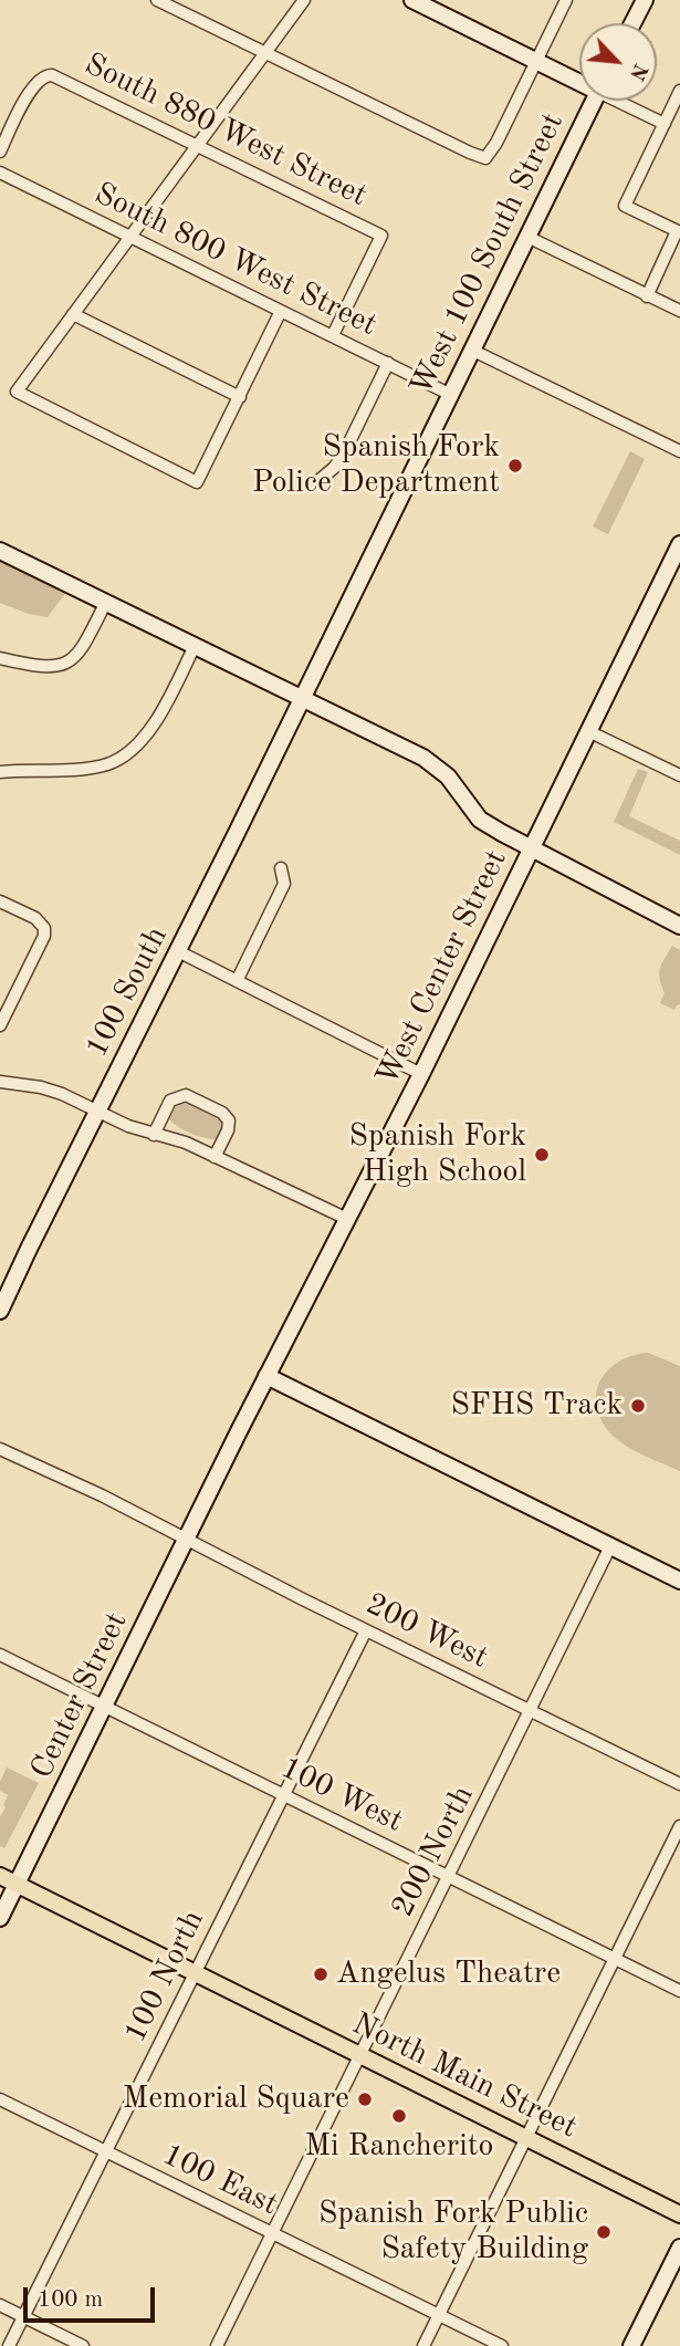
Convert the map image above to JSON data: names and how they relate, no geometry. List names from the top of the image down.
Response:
{
  "streets": {
    "main road": ["North Main Street"],
    "street": [
      "South 880 West Street",
      "West 100 South Street",
      "South 800 West Street",
      "West Center Street",
      "100 South",
      "200 West",
      "Center Street",
      "100 West",
      "200 North",
      "100 North",
      "100 East"
    ]
  },
  "crossings": [
    ["South 880 West Street", "South 800 West Street"],
    ["West 100 South Street", "South 800 West Street"],
    ["West 100 South Street", "100 South"],
    ["West Center Street", "200 West"],
    ["West Center Street", "Center Street"],
    ["200 West", "Center Street"],
    ["200 West", "200 North"],
    ["200 West", "100 North"],
    ["Center Street", "100 West"],
    ["Center Street", "North Main Street"],
    ["100 West", "200 North"],
    ["100 West", "100 North"],
    ["200 North", "North Main Street"],
    ["200 North", "100 East"],
    ["100 North", "North Main Street"],
    ["100 North", "100 East"]
  ],
  "places": [
    "Spanish Fork Police Department",
    "Spanish Fork High School",
    "SFHS Track",
    "Angelus Theatre",
    "Memorial Square",
    "Mi Rancherito",
    "Spanish Fork Public Safety Building"
  ],
  "scale_bar": "100 m",
  "north": "bottom right"
}
